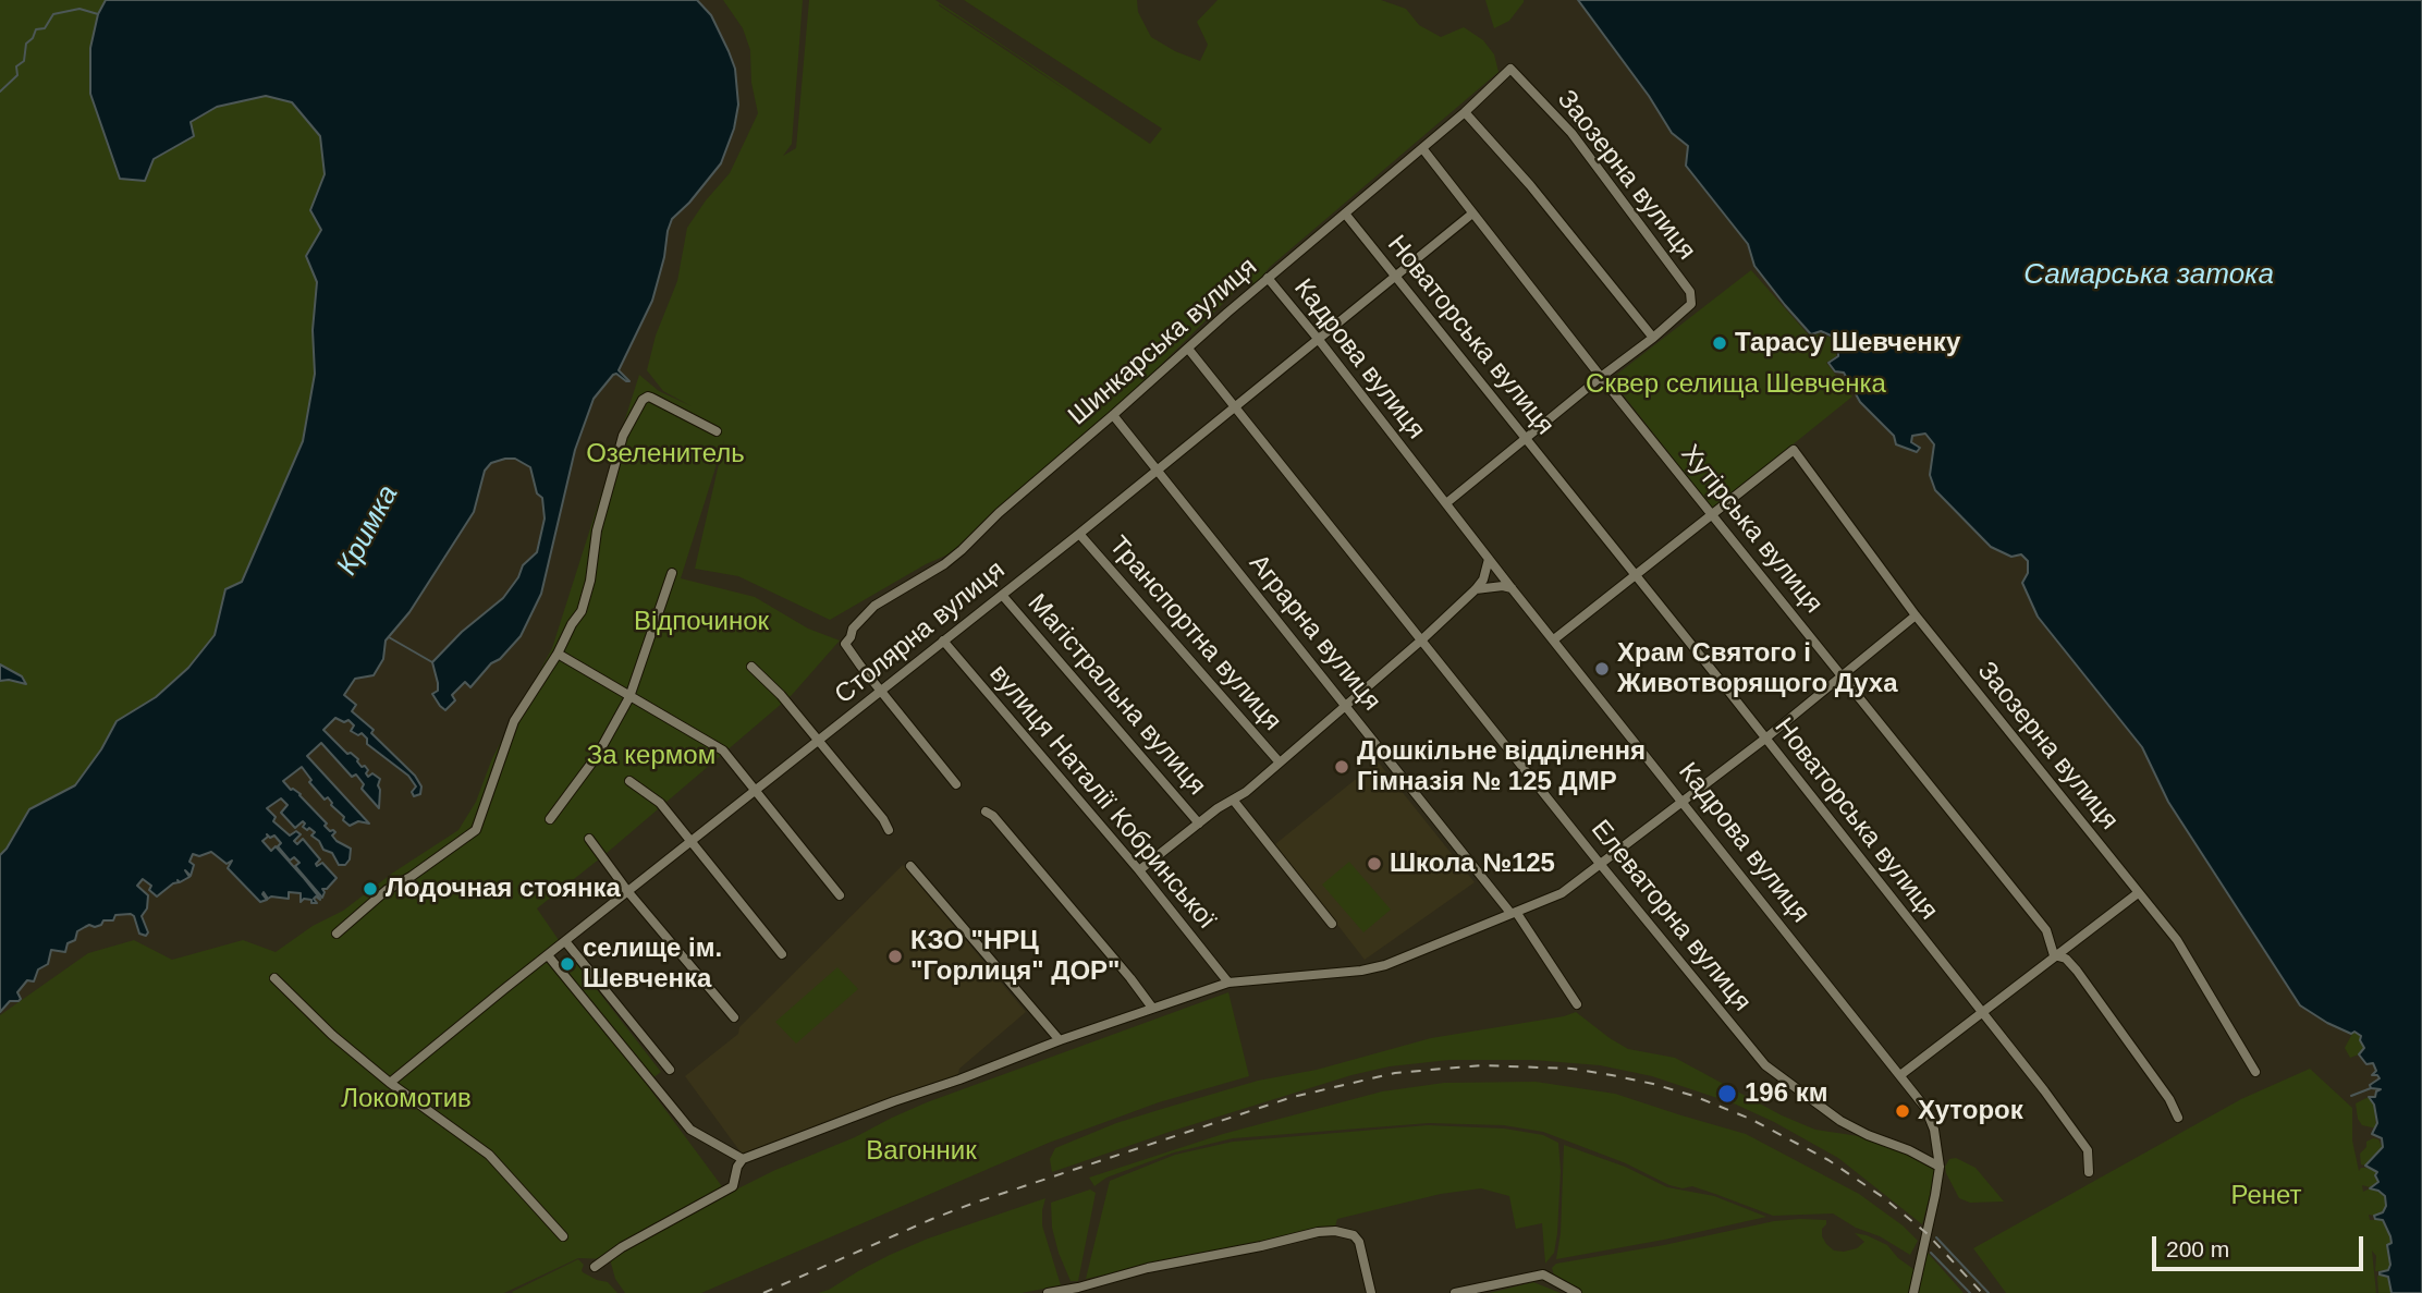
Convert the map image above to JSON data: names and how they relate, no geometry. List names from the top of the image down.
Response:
{
  "streets": {
    "street": [
      "Заозерна вулиця",
      "Новаторська вулиця",
      "Шинкарська вулиця",
      "Кадрова вулиця",
      "Хутірська вулиця",
      "Столярна вулиця",
      "Аграрна вулиця",
      "Транспортна вулиця",
      "Магістральна вулиця",
      "вулиця Наталії Кобринської",
      "Елеваторна вулиця"
    ]
  },
  "crossings": [
    ["Заозерна вулиця", "Шинкарська вулиця"],
    ["Заозерна вулиця", "Хутірська вулиця"],
    ["Новаторська вулиця", "Шинкарська вулиця"],
    ["Новаторська вулиця", "Столярна вулиця"],
    ["Шинкарська вулиця", "Кадрова вулиця"],
    ["Шинкарська вулиця", "Хутірська вулиця"],
    ["Шинкарська вулиця", "Столярна вулиця"],
    ["Шинкарська вулиця", "Аграрна вулиця"],
    ["Шинкарська вулиця", "Елеваторна вулиця"],
    ["Кадрова вулиця", "Столярна вулиця"],
    ["Кадрова вулиця", "Елеваторна вулиця"],
    ["Хутірська вулиця", "Столярна вулиця"],
    ["Столярна вулиця", "Аграрна вулиця"],
    ["Столярна вулиця", "Транспортна вулиця"],
    ["Столярна вулиця", "Магістральна вулиця"],
    ["Столярна вулиця", "вулиця Наталії Кобринської"],
    ["Столярна вулиця", "Елеваторна вулиця"]
  ],
  "water": ["Самарська затока", "Кримка"],
  "parks": [
    "Сквер селища Шевченка",
    "Озеленитель",
    "Відпочинок",
    "За кермом",
    "Локомотив",
    "Вагонник",
    "Ренет"
  ],
  "places": [
    "Тарасу Шевченку",
    "Храм Святого і Животворящого Духа",
    "Дошкільне відділення Гімназія № 125 ДМР",
    "Школа №125",
    "Лодочная стоянка",
    "КЗО \"НРЦ \"Горлиця\" ДОР\"",
    "селище ім. Шевченка",
    "196 км",
    "Хуторок"
  ],
  "scale_bar": "200 m"
}
